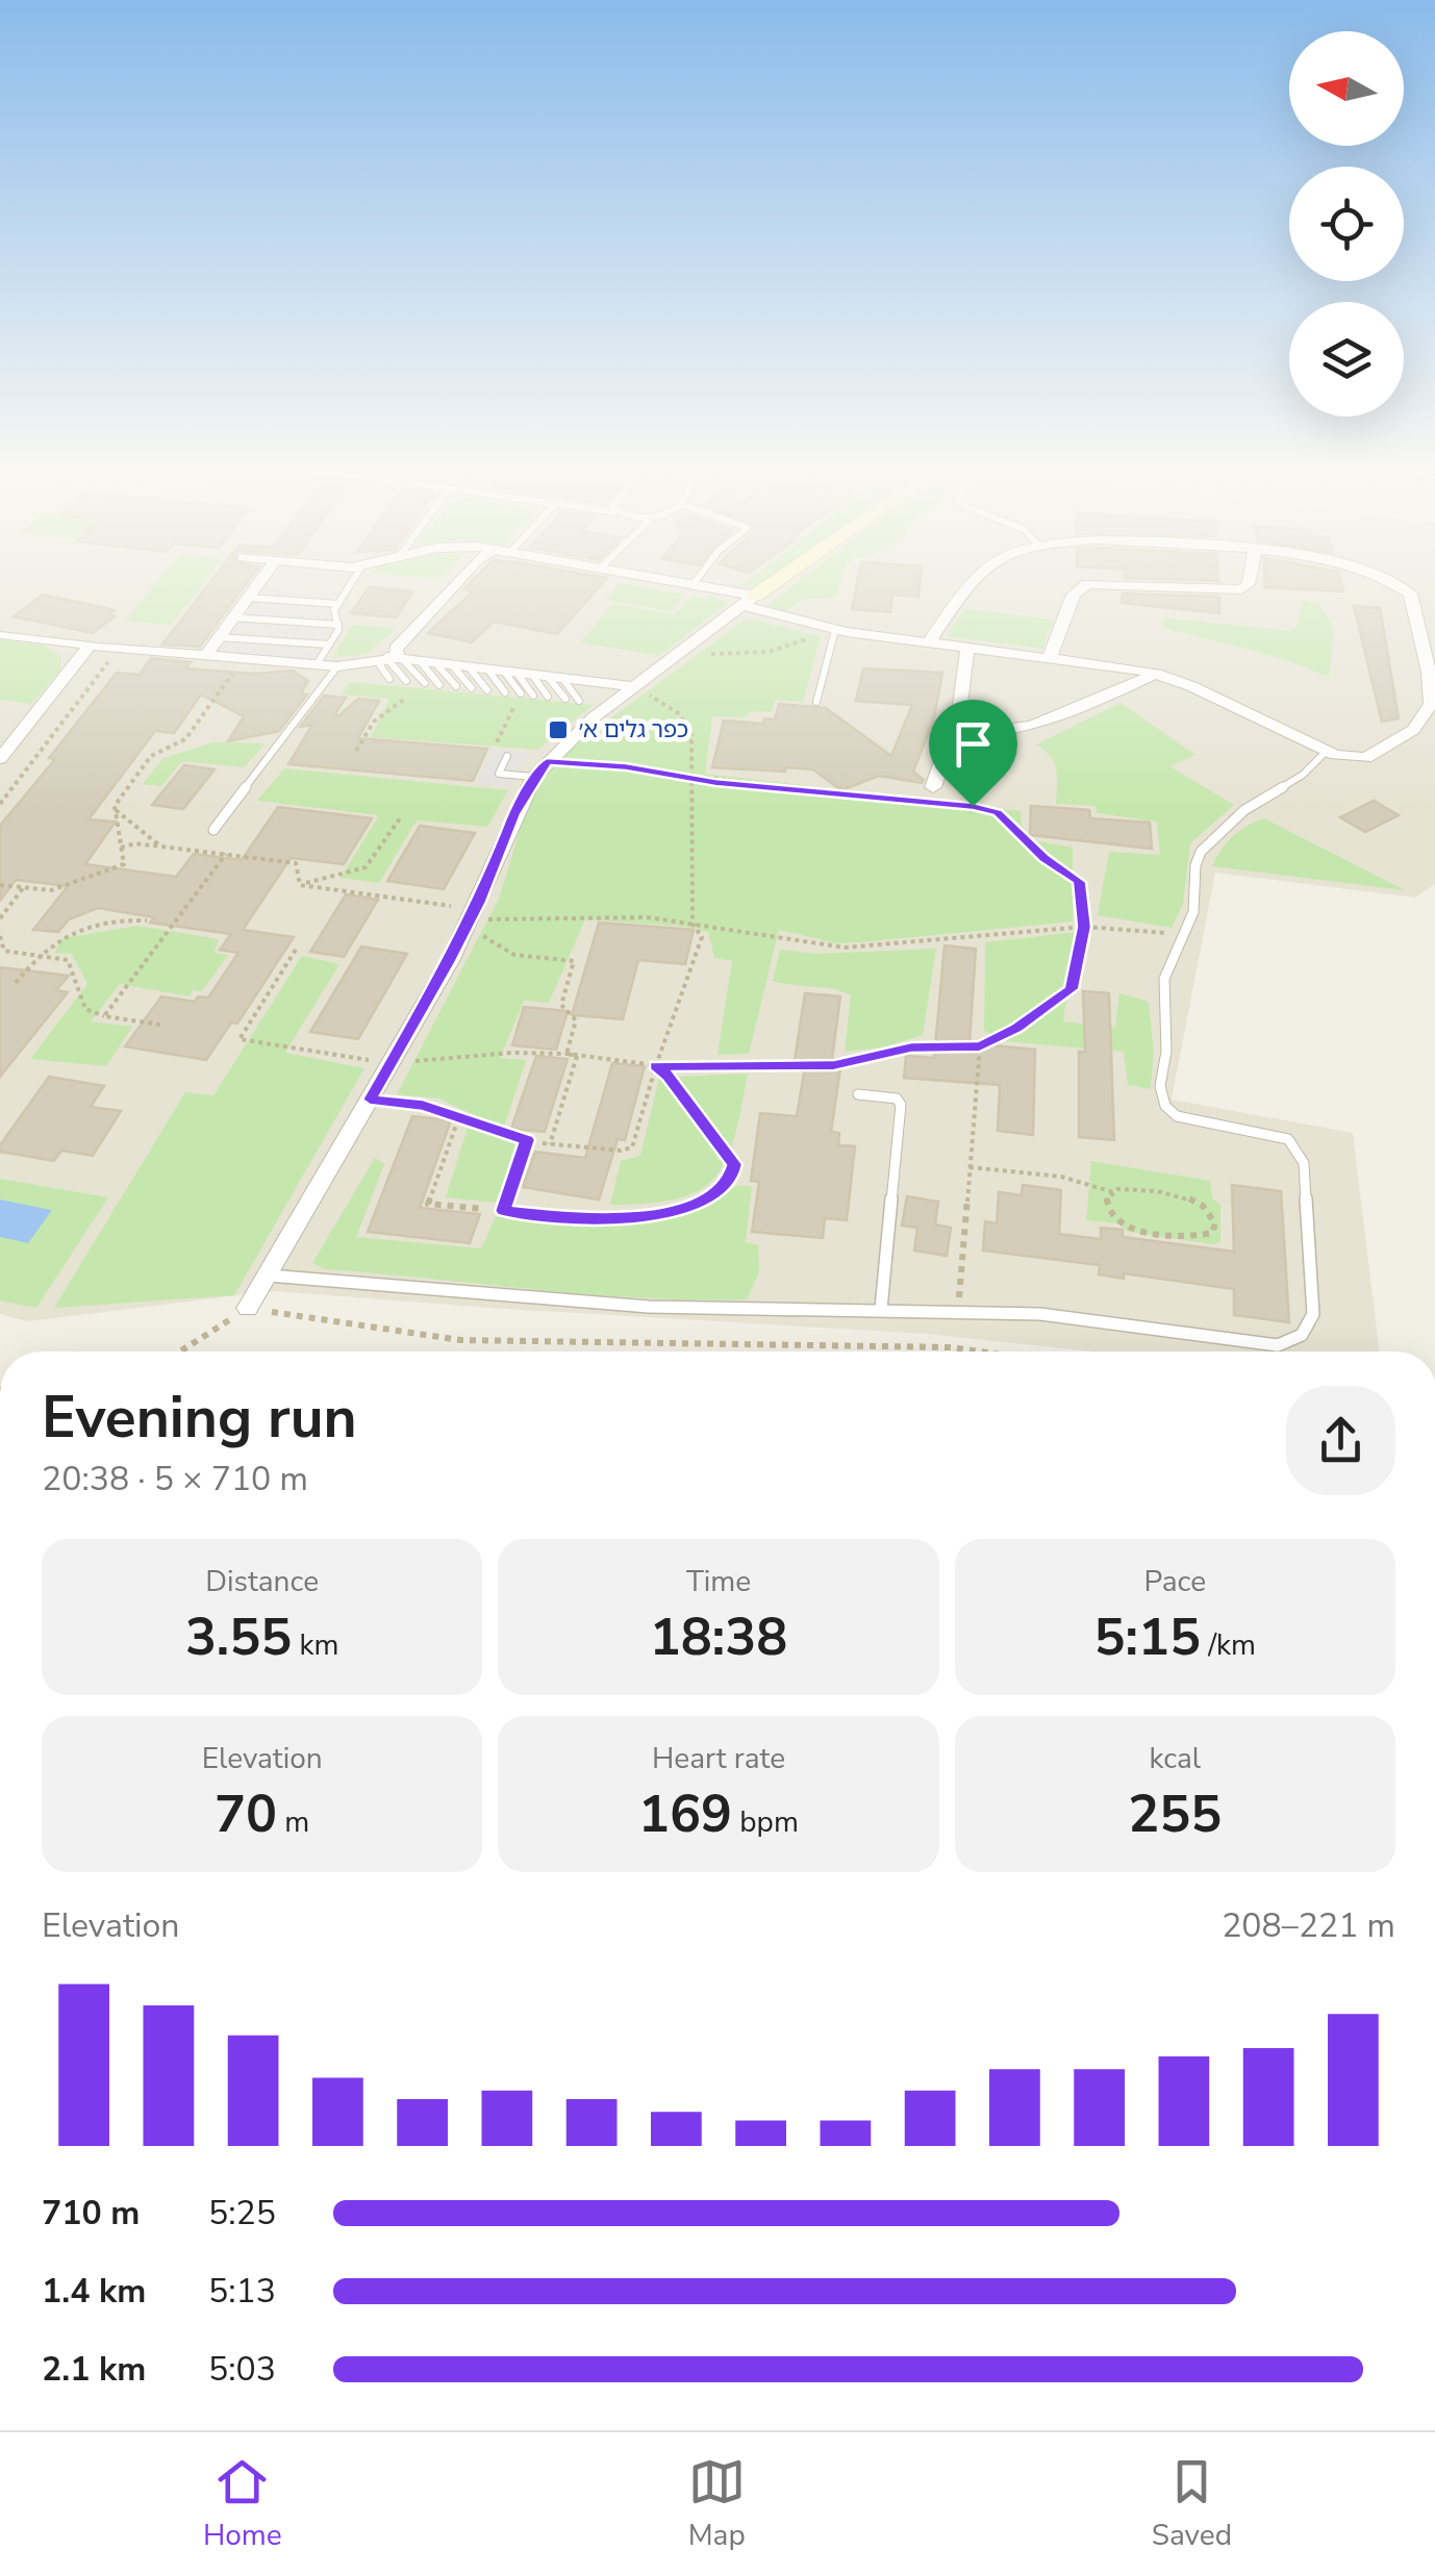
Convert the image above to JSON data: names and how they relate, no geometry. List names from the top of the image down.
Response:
{
  "places": {
    "transit": ["כפר גלים א׳"]
  },
  "north": "left",
  "page": {
    "heading": ["Evening run", "20:38 · 5 × 710 m"],
    "stats": [
      ["Distance", "3.55 km"],
      ["Time", "18:38"],
      ["Pace", "5:15 /km"],
      ["Elevation", "70 m"],
      ["Heart rate", "169 bpm"],
      ["kcal", "255"]
    ],
    "chart": ["Elevation", "208–221 m"],
    "list": [
      {
        "name": "710 m",
        "note": "5:25"
      },
      {
        "name": "1.4 km",
        "note": "5:13"
      },
      {
        "name": "2.1 km",
        "note": "5:03"
      }
    ],
    "tabs": ["Home", "Map", "Saved"]
  }
}
